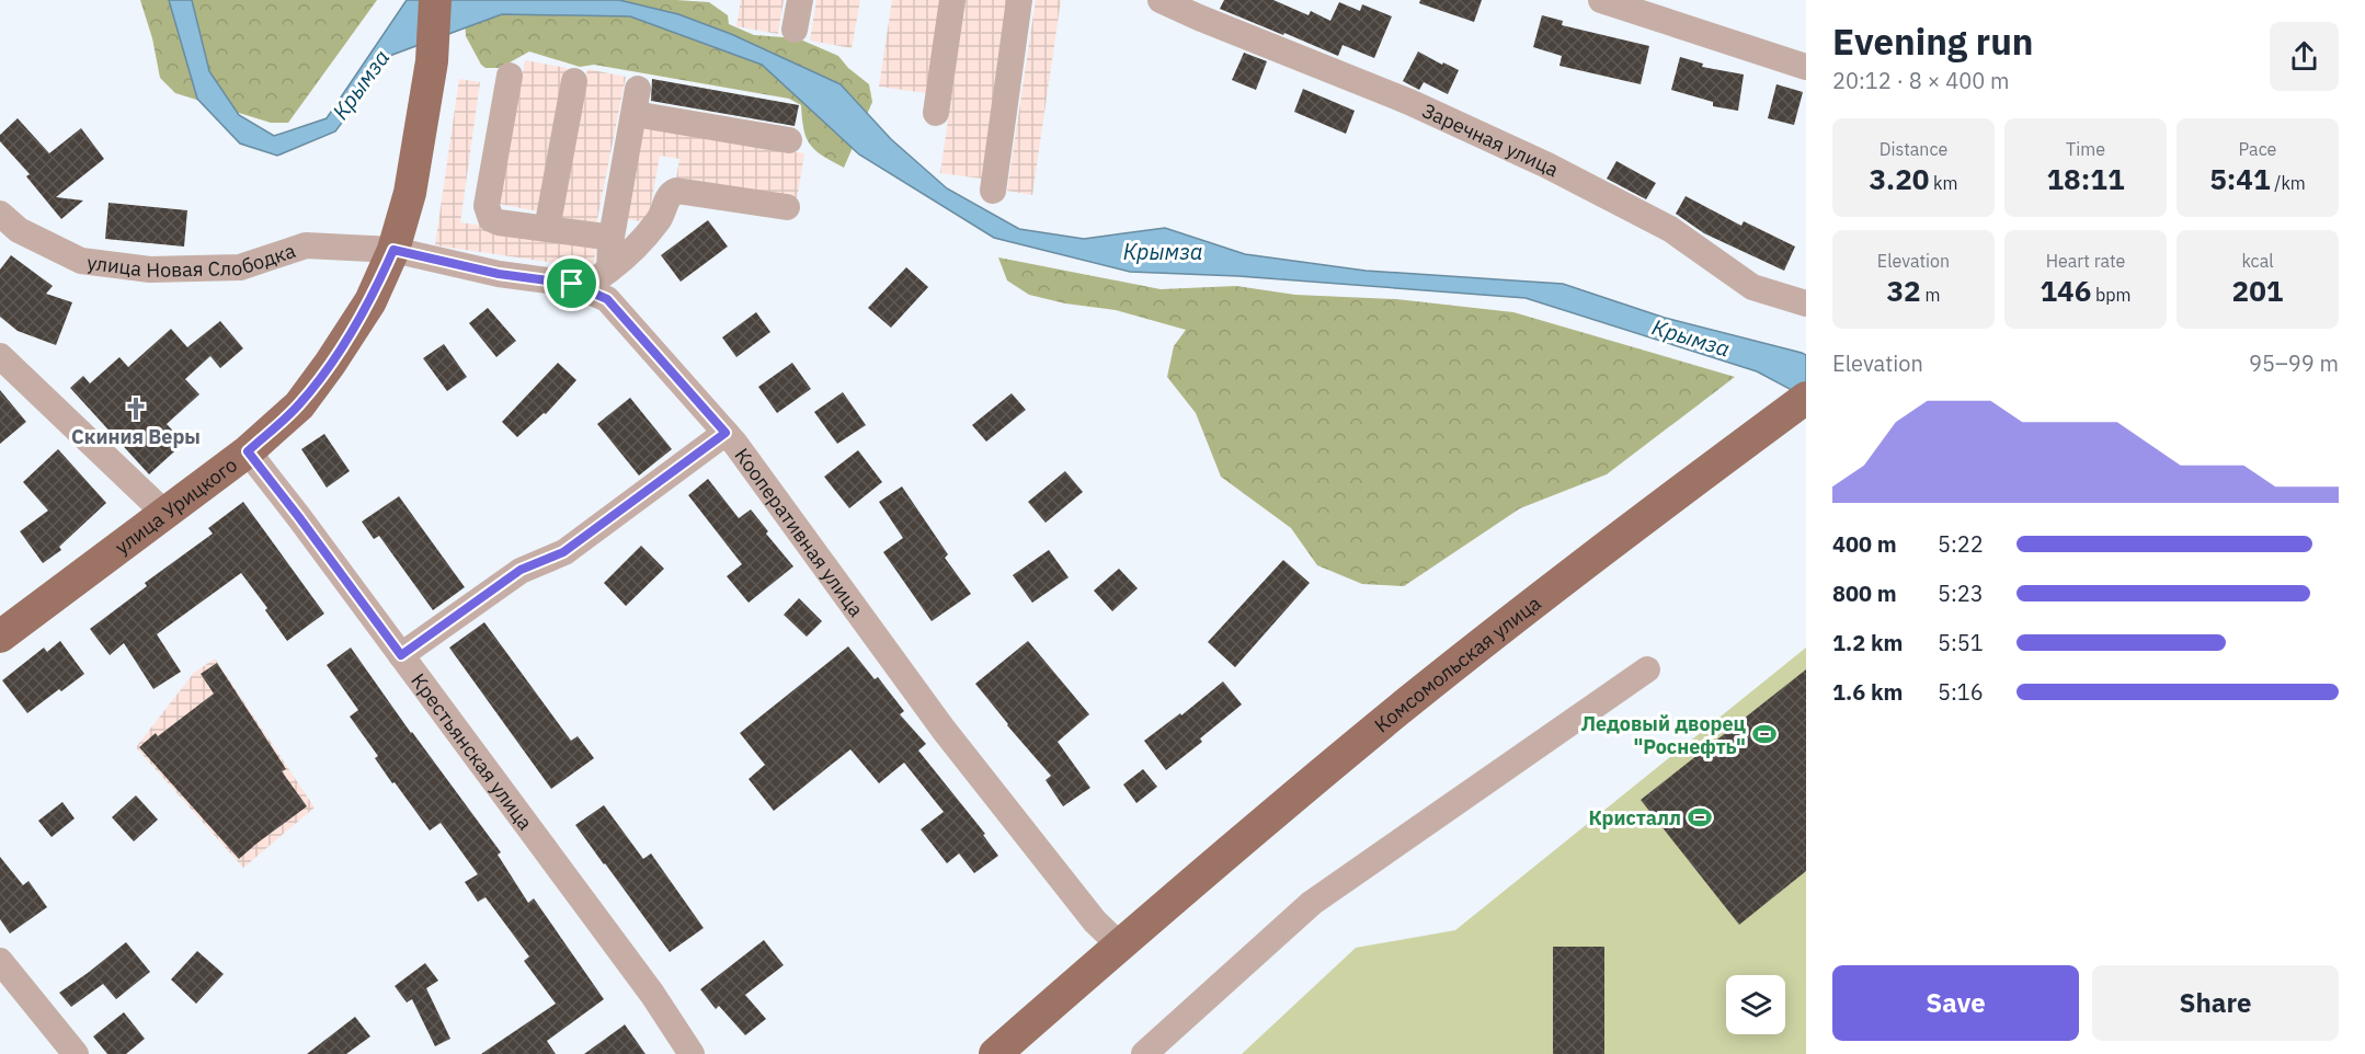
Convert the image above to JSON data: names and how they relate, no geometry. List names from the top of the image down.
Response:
{
  "streets": {
    "main road": ["улица Урицкого", "Комсомольская улица"],
    "street": [
      "Заречная улица",
      "улица Новая Слободка",
      "Кооперативная улица",
      "Крестьянская улица"
    ]
  },
  "crossings": [
    ["улица Новая Слободка", "улица Урицкого"],
    ["улица Новая Слободка", "Кооперативная улица"],
    ["улица Урицкого", "Кооперативная улица"],
    ["улица Урицкого", "Крестьянская улица"],
    ["Кооперативная улица", "Комсомольская улица"]
  ],
  "water": ["Крымза"],
  "places": {
    "church": ["Скиния Веры"],
    "sports": ["Ледовый дворец \"Роснефть\"", "Кристалл"]
  },
  "page": {
    "heading": ["Evening run", "20:12 · 8 × 400 m"],
    "stats": [
      ["Distance", "3.20 km"],
      ["Time", "18:11"],
      ["Pace", "5:41 /km"],
      ["Elevation", "32 m"],
      ["Heart rate", "146 bpm"],
      ["kcal", "201"]
    ],
    "chart": ["Elevation", "95–99 m"],
    "list": [
      {
        "name": "400 m",
        "note": "5:22"
      },
      {
        "name": "800 m",
        "note": "5:23"
      },
      {
        "name": "1.2 km",
        "note": "5:51"
      },
      {
        "name": "1.6 km",
        "note": "5:16"
      }
    ],
    "buttons": ["Save", "Share"]
  }
}
